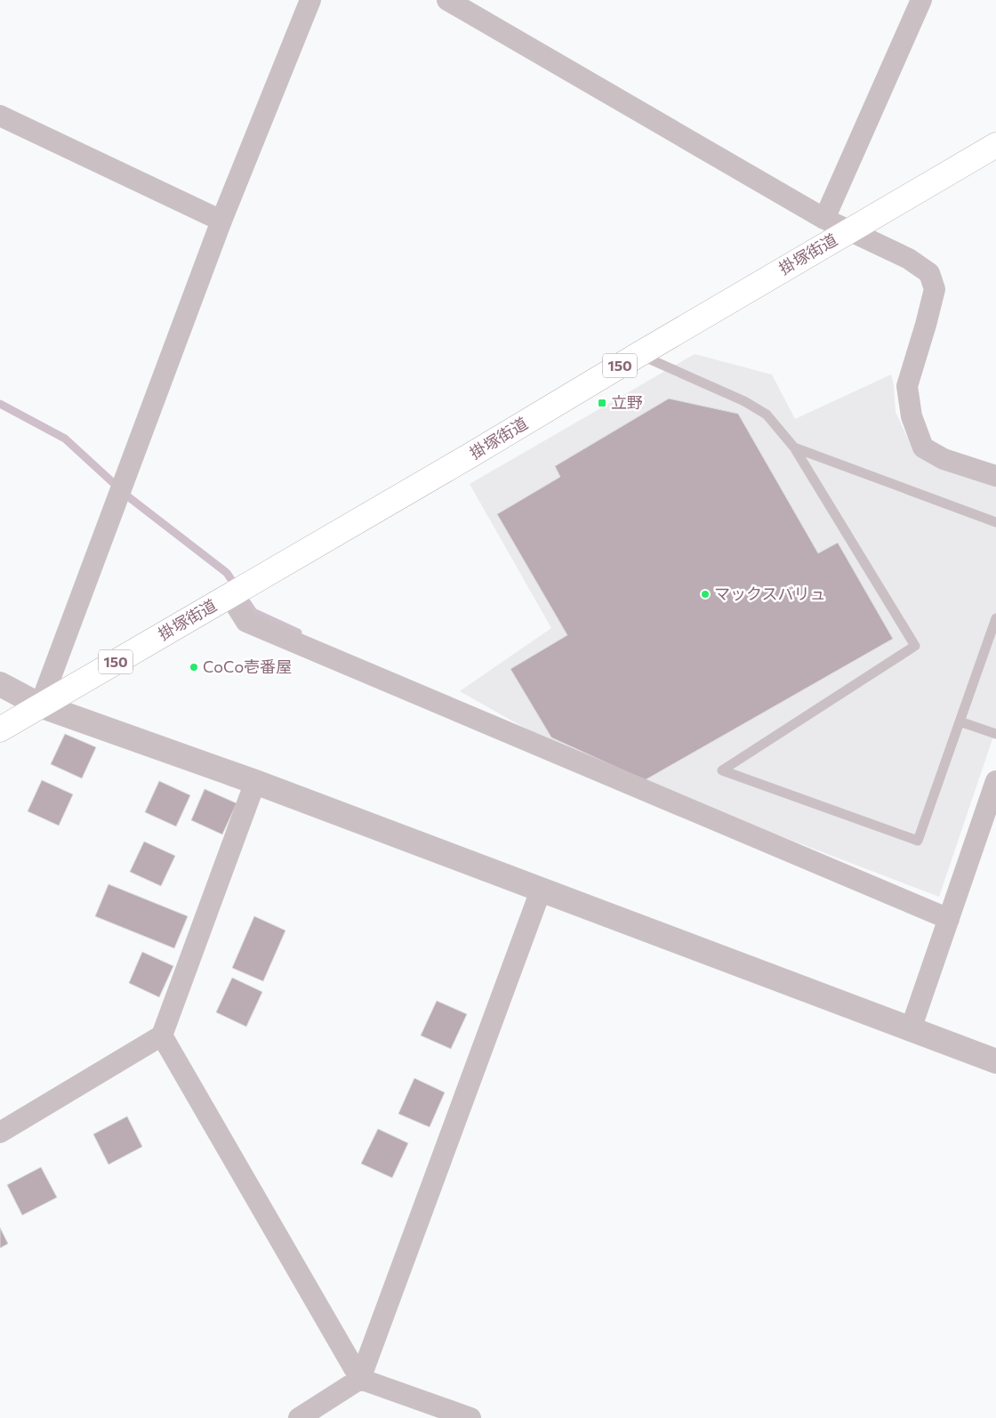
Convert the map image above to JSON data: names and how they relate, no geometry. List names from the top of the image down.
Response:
{
  "streets": {
    "highway": ["掛塚街道", "150"]
  },
  "places": {
    "transit": ["立野"],
    "other": ["マックスバリュ", "CoCo壱番屋"]
  }
}
